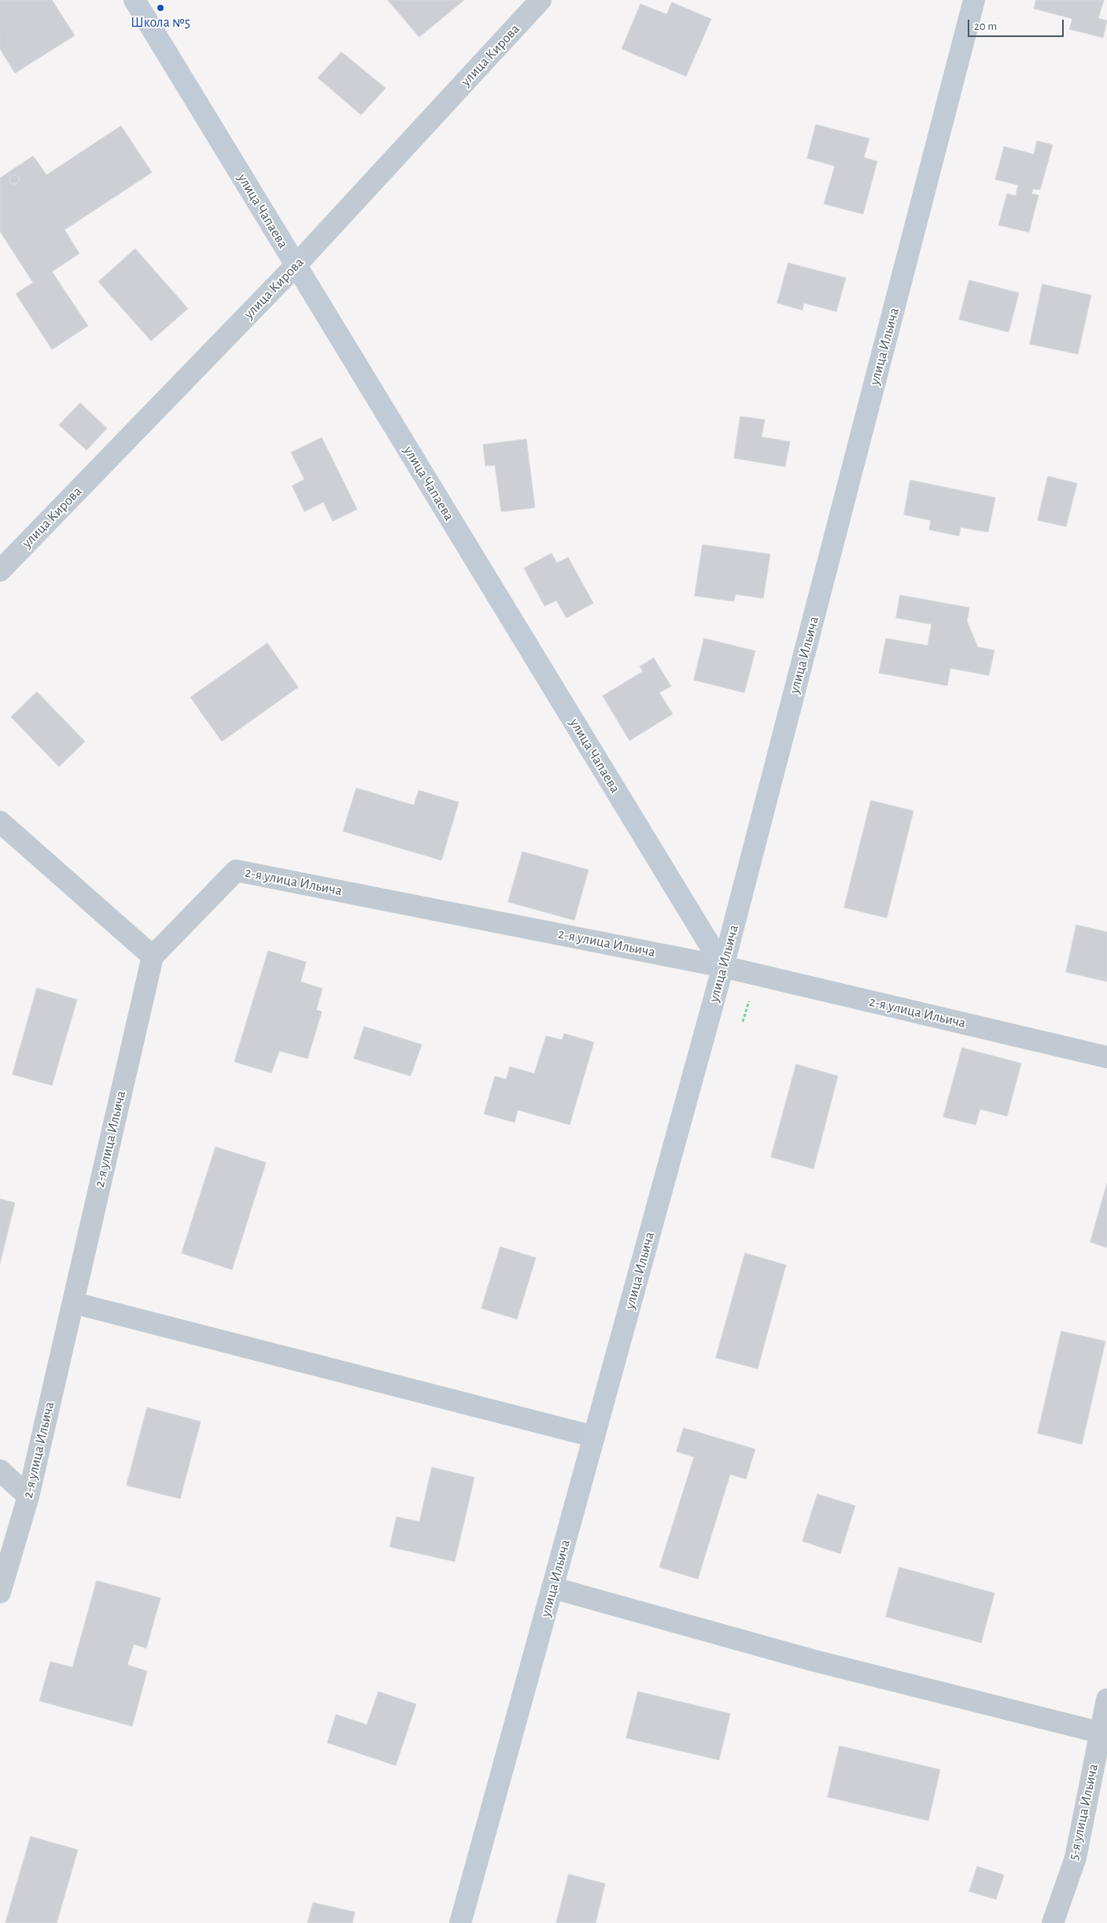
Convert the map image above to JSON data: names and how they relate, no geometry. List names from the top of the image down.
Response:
{
  "streets": {
    "main road": ["улица Чапаева", "улица Ильича"],
    "street": ["улица Кирова", "2-я улица Ильича", "5-я улица Ильича"]
  },
  "crossings": [
    ["улица Кирова", "улица Чапаева"],
    ["улица Чапаева", "улица Ильича"],
    ["улица Чапаева", "2-я улица Ильича"],
    ["улица Ильича", "2-я улица Ильича"]
  ],
  "places": ["Школа №5"],
  "scale_bar": "20 m"
}
